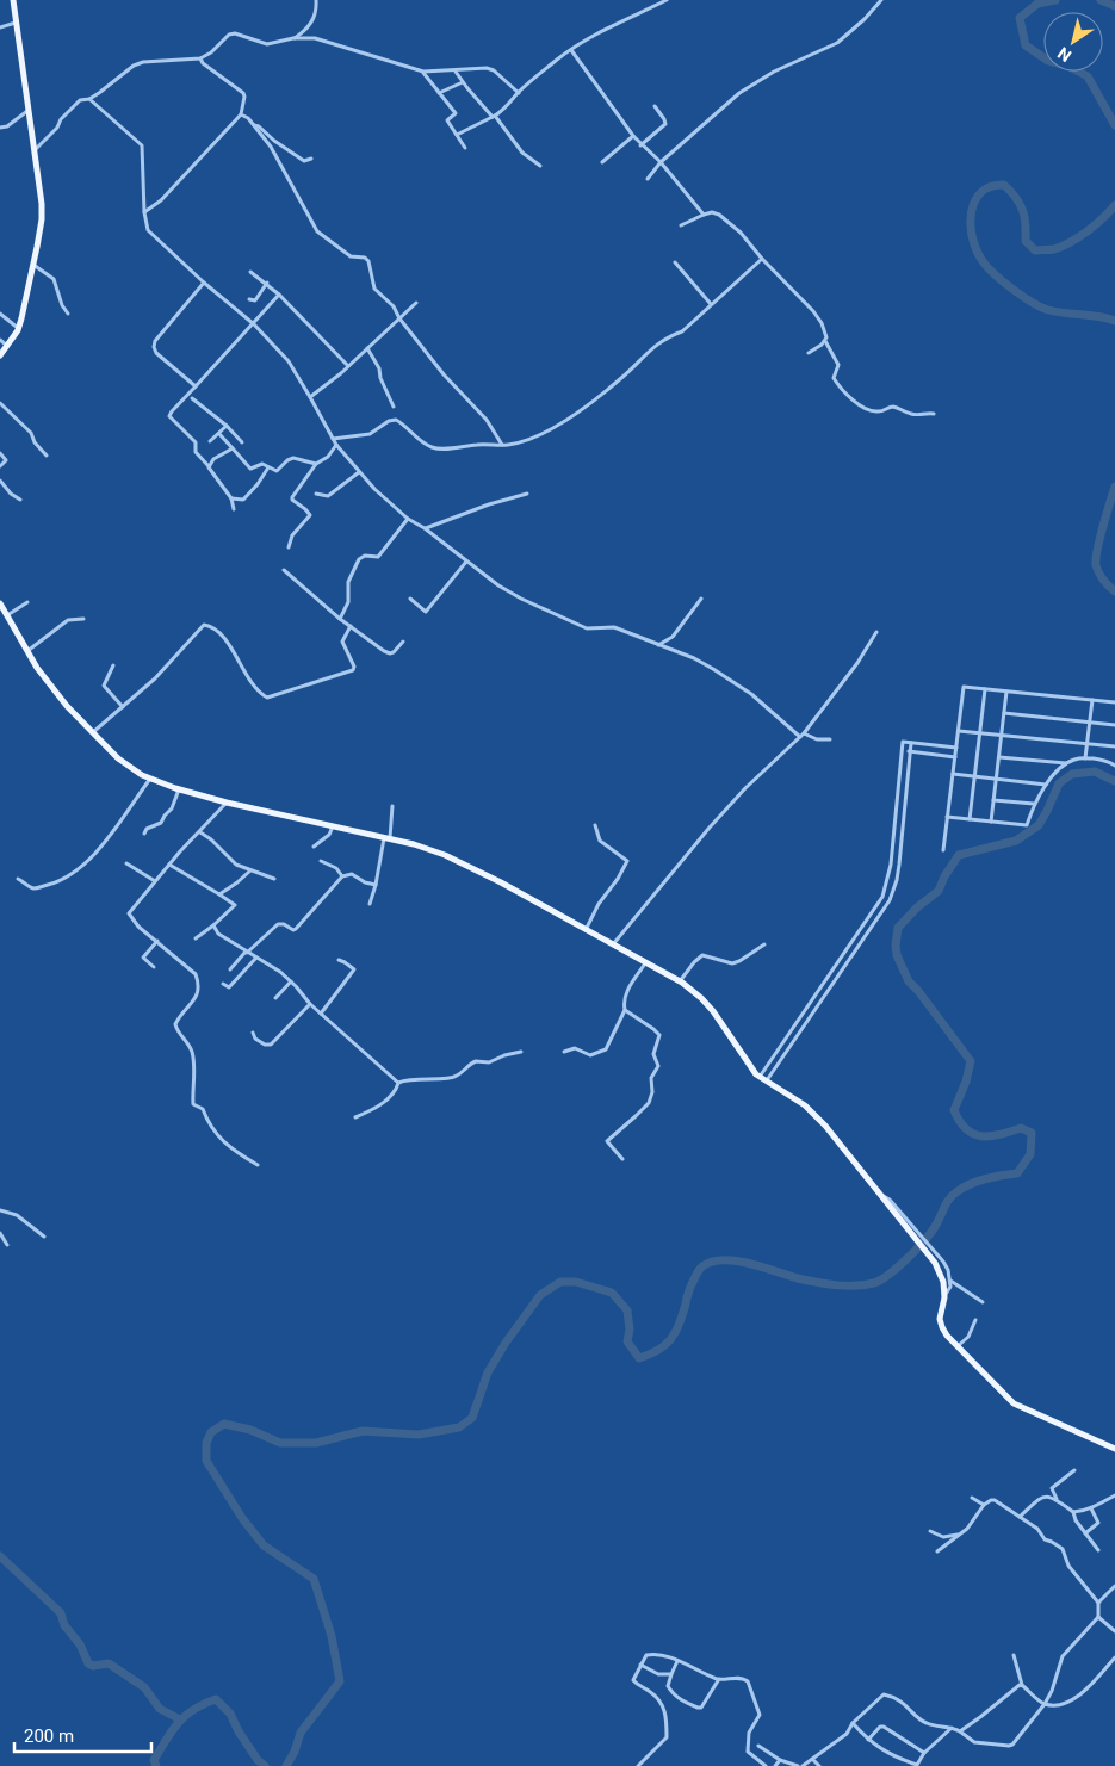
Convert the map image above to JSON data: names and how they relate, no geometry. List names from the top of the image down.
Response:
{
  "scale_bar": "200 m",
  "north": "bottom left"
}
